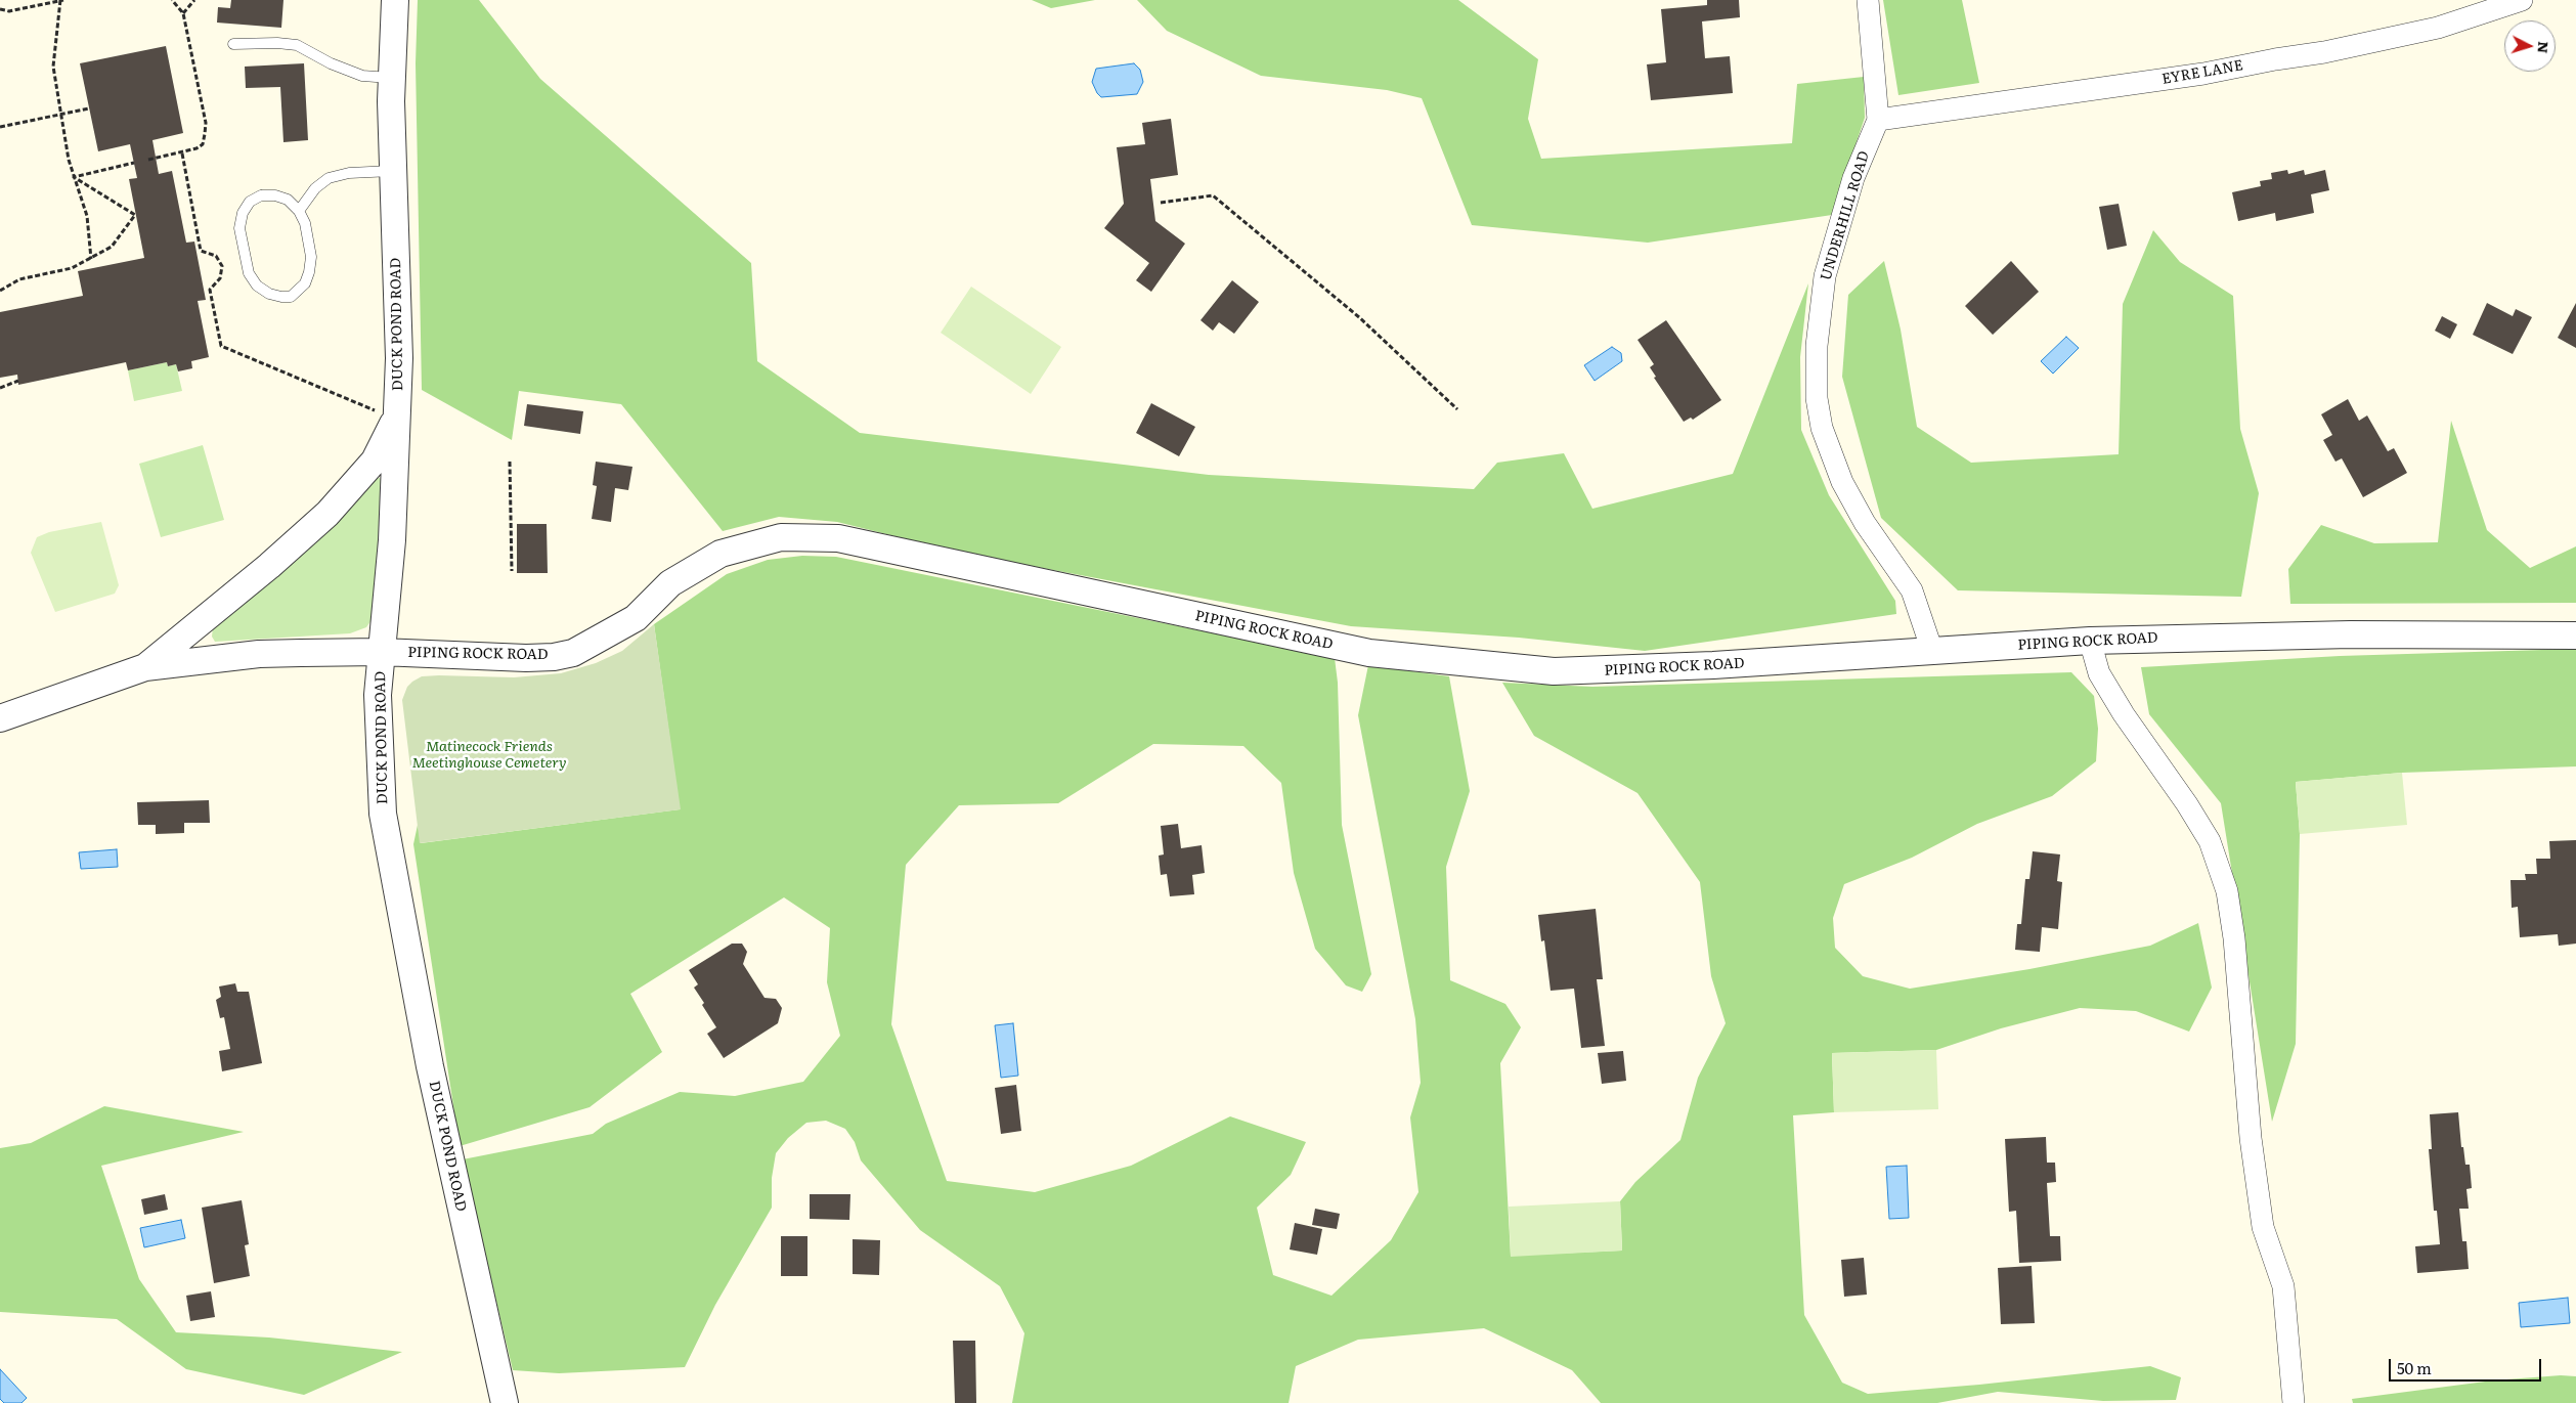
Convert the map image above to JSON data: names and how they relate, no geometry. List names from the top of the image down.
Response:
{
  "streets": {
    "street": [
      "EYRE LANE",
      "UNDERHILL ROAD",
      "DUCK POND ROAD",
      "PIPING ROCK ROAD"
    ]
  },
  "crossings": [
    ["EYRE LANE", "UNDERHILL ROAD"],
    ["UNDERHILL ROAD", "PIPING ROCK ROAD"],
    ["DUCK POND ROAD", "PIPING ROCK ROAD"]
  ],
  "parks": ["Matinecock Friends Meetinghouse Cemetery"],
  "scale_bar": "50 m",
  "north": "right"
}
